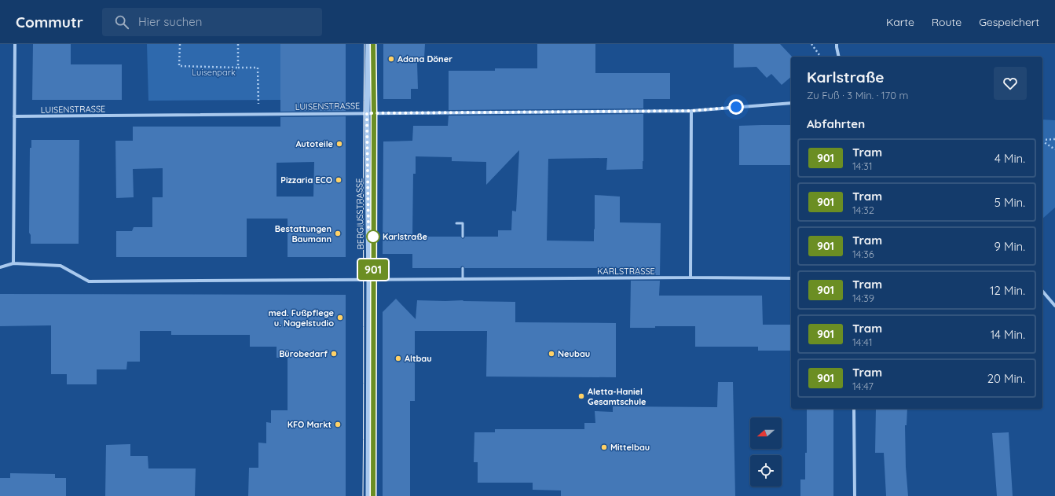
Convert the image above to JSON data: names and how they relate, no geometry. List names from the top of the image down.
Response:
{
  "streets": {
    "street": ["LUISENSTRASSE", "BERGIUSSTRASSE", "KARLSTRASSE"]
  },
  "crossings": [
    ["LUISENSTRASSE", "BERGIUSSTRASSE"],
    ["BERGIUSSTRASSE", "KARLSTRASSE"]
  ],
  "parks": ["Luisenpark"],
  "places": [
    "Adana Döner",
    "Autoteile",
    "Pizzaria ECO",
    "Bestattungen Baumann",
    "Karlstraße",
    "med. Fußpflege u. Nagelstudio",
    "Bürobedarf",
    "Neubau",
    "Altbau",
    "Aletta-Haniel Gesamtschule",
    "KFO Markt",
    "Mittelbau"
  ],
  "lines": ["tram line 901"],
  "north": "left",
  "page": {
    "header": "Commutr",
    "search": "Hier suchen",
    "nav": ["Karte", "Route", "Gespeichert"],
    "on_map": "901",
    "heading": [
      ["Karlstraße", "Zu Fuß · 3 Min. · 170 m"],
      "Abfahrten"
    ],
    "list": [
      {
        "mark": "901",
        "name": "Tram",
        "note": "14:31",
        "value": "4 Min."
      },
      {
        "mark": "901",
        "name": "Tram",
        "note": "14:32",
        "value": "5 Min."
      },
      {
        "mark": "901",
        "name": "Tram",
        "note": "14:36",
        "value": "9 Min."
      },
      {
        "mark": "901",
        "name": "Tram",
        "note": "14:39",
        "value": "12 Min."
      },
      {
        "mark": "901",
        "name": "Tram",
        "note": "14:41",
        "value": "14 Min."
      },
      {
        "mark": "901",
        "name": "Tram",
        "note": "14:47",
        "value": "20 Min."
      }
    ]
  }
}
